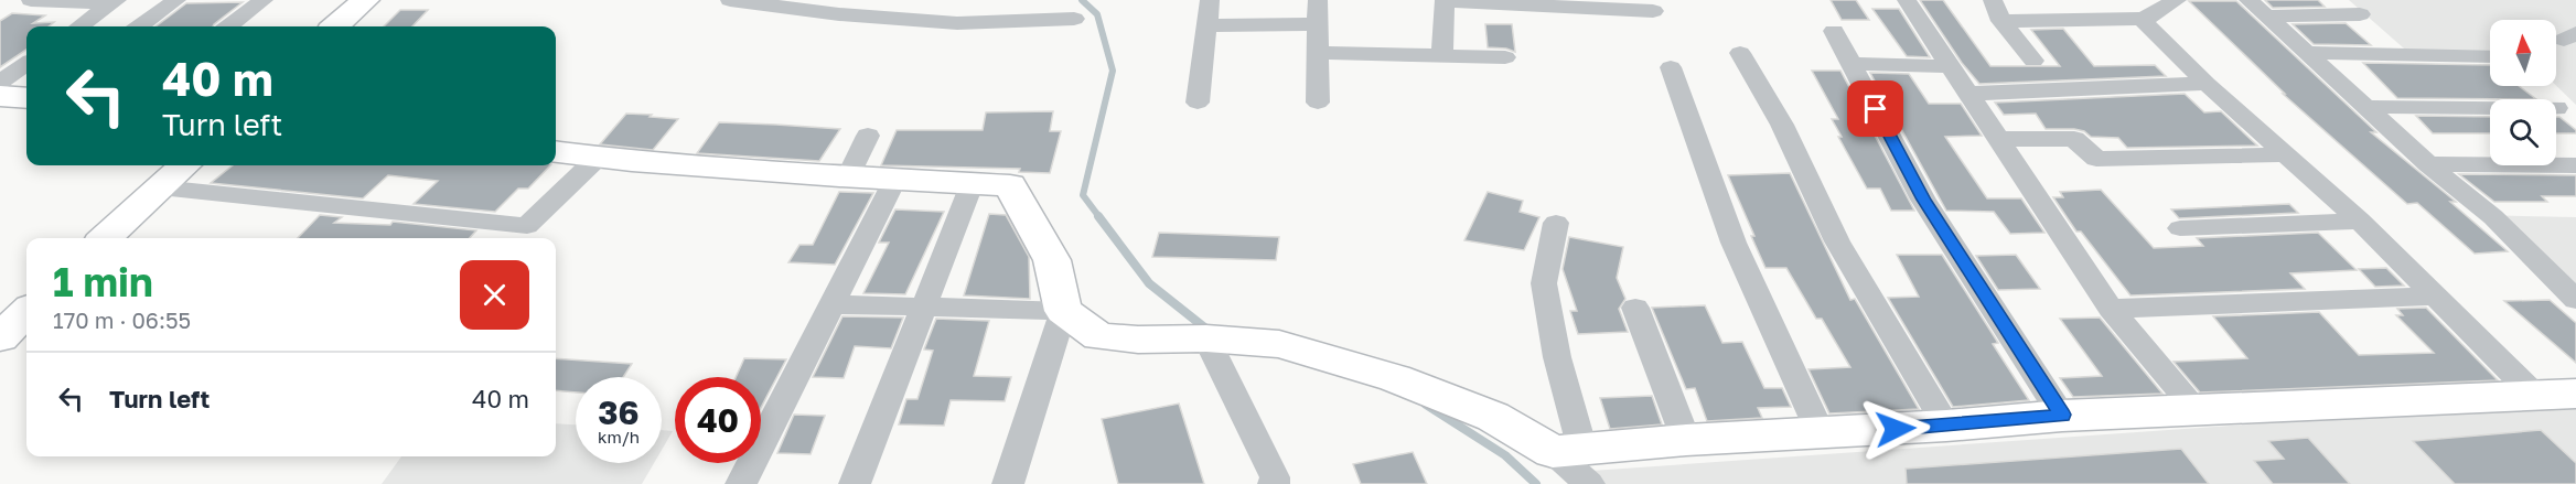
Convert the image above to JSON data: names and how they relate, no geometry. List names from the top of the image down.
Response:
{
  "north": "top",
  "page": {
    "turn": ["40 m", "Turn left"],
    "heading": ["1 min", "170 m · 06:55"],
    "list": [
      {
        "name": "Turn left",
        "value": "40 m"
      }
    ],
    "speed": "36 km/h",
    "limit": "40"
  }
}
